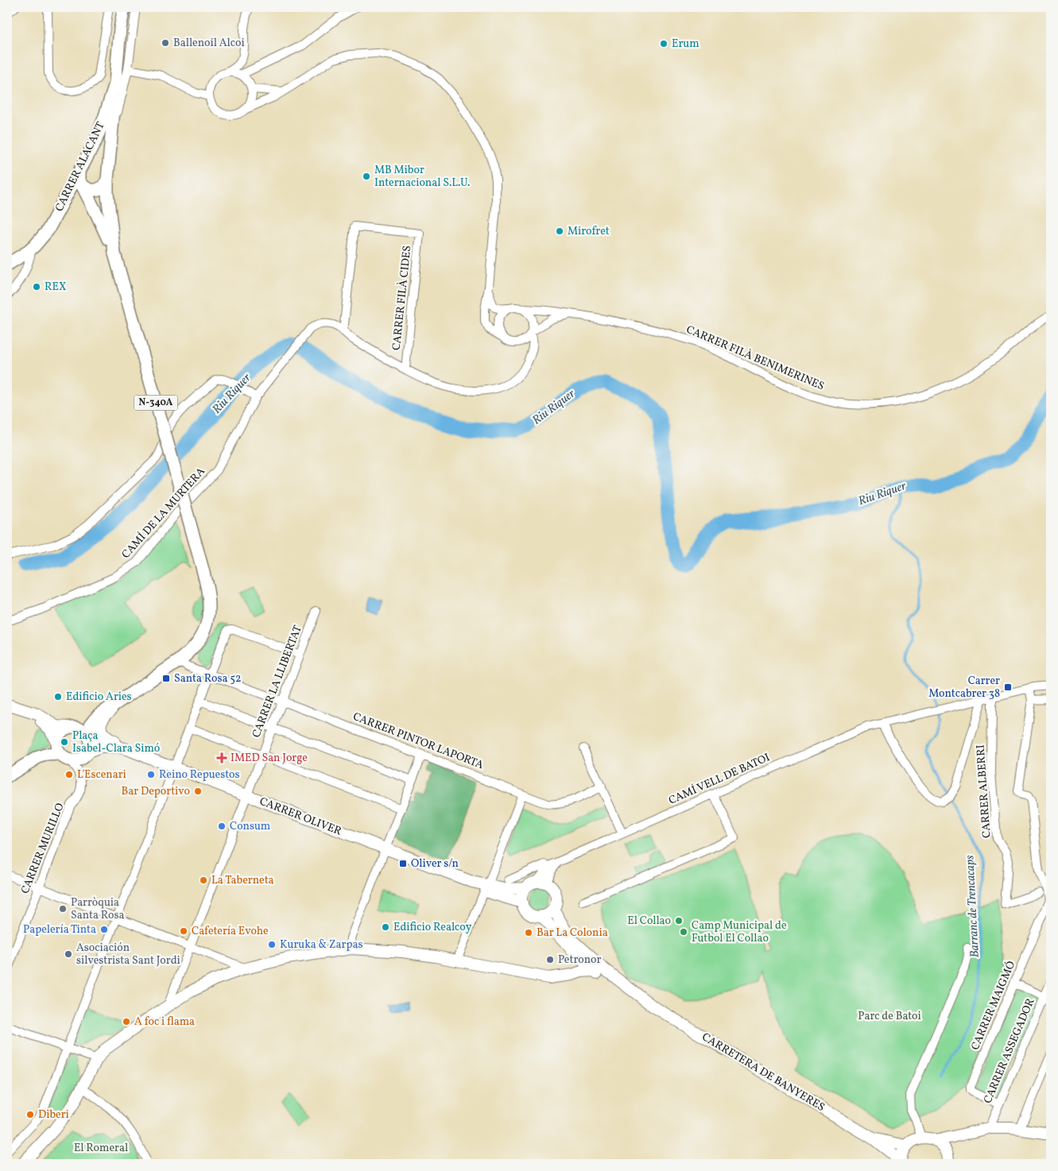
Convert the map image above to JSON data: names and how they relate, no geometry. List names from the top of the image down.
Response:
{
  "streets": {
    "main road": [
      "CARRER ALACANT",
      "N-340A",
      "CARRER OLIVER",
      "CARRETERA DE BANYERES"
    ],
    "street": [
      "CARRER FILÀ CIDES",
      "CARRER FILÀ BENIMERINES",
      "CAMÍ DE LA MURTERA",
      "CARRER LA LLIBERTAT",
      "CARRER PINTOR LAPORTA",
      "CAMÍ VELL DE BATOI",
      "CARRER ALBERRI",
      "CARRER MURILLO",
      "CARRER MAIGMÓ",
      "CARRER ASSEGADOR"
    ]
  },
  "crossings": [
    ["CARRER FILÀ CIDES", "CAMÍ DE LA MURTERA"],
    ["N-340A", "CARRER PINTOR LAPORTA"],
    ["CARRER LA LLIBERTAT", "CARRER PINTOR LAPORTA"],
    ["CARRER LA LLIBERTAT", "CARRER OLIVER"],
    ["CAMÍ VELL DE BATOI", "CARRER ALBERRI"],
    ["CAMÍ VELL DE BATOI", "CARRER OLIVER"],
    ["CAMÍ VELL DE BATOI", "CARRETERA DE BANYERES"],
    ["CARRER OLIVER", "CARRER MURILLO"],
    ["CARRER OLIVER", "CARRETERA DE BANYERES"],
    ["CARRER MAIGMÓ", "CARRER ASSEGADOR"]
  ],
  "water": ["Riu Riquer", "Barranc de Trencacaps"],
  "parks": ["Parc de Batoi", "El Romeral"],
  "places": {
    "other": [
      "Ballenoil Alcoi",
      "Erum",
      "MB Mibor Internacional S.L.U.",
      "Mirofret",
      "REX",
      "Edificio Aries",
      "Plaça Isabel-Clara Simó",
      "L'Escenari",
      "Reino Repuestos",
      "Bar Deportivo",
      "Consum",
      "La Taberneta",
      "Parròquia Santa Rosa",
      "El Collao",
      "Edificio Realcoy",
      "Papelería Tinta",
      "Cafetería Evohe",
      "Camp Municipal de Futbol El Collao",
      "Bar La Colonia",
      "Kuruka & Zarpas",
      "Asociación silvestrista Sant Jordi",
      "Petronor",
      "A foc i flama",
      "Diberi"
    ],
    "transit": ["Santa Rosa 52", "Carrer Montcabrer 38", "Oliver s/n"],
    "health": ["IMED San Jorge"]
  }
}
